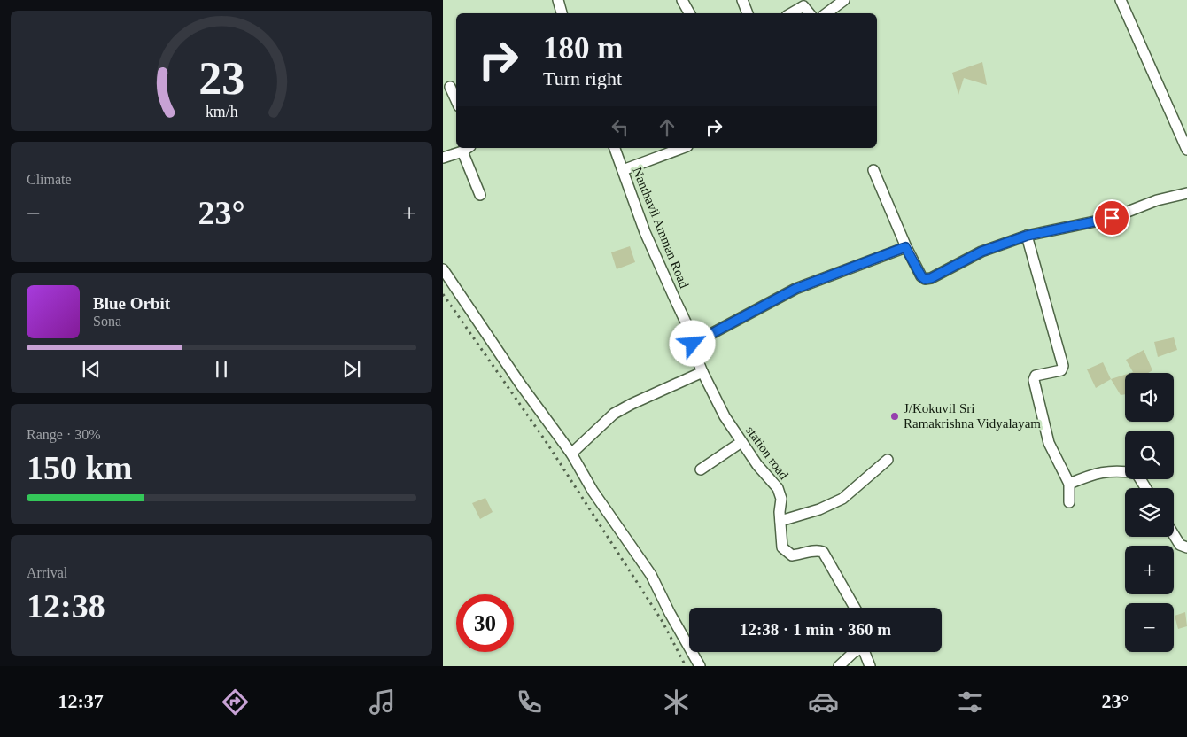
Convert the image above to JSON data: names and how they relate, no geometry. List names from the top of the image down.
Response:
{
  "streets": {
    "street": ["Nanthavil Amman Road", "station road"]
  },
  "crossings": [
    ["Nanthavil Amman Road", "station road"]
  ],
  "places": ["J/Kokuvil Sri Ramakrishna Vidyalayam"],
  "page": {
    "turn": ["180 m", "Turn right"],
    "tile": [
      "Climate",
      ["Range · 30%", "150 km"],
      ["Arrival", "12:38"]
    ],
    "heat": ["−", "23°", "+"],
    "song": ["Blue Orbit", "Sona"],
    "map_buttons": ["+", "−"],
    "limit": "30",
    "trip": "12:38 · 1 min · 360 m",
    "tabs": ["12:37", "23°"],
    "gauge": ["23", "km/h"]
  }
}
